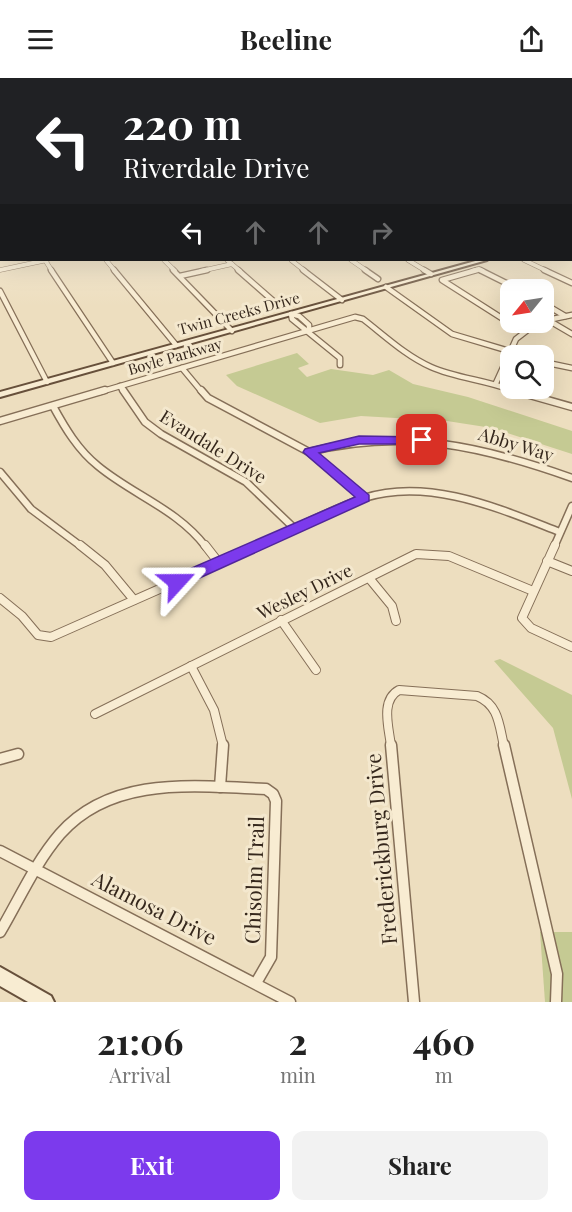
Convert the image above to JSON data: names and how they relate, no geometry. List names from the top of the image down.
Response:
{
  "streets": {
    "street": [
      "Twin Creeks Drive",
      "Boyle Parkway",
      "Abby Way",
      "Evandale Drive",
      "Wesley Drive",
      "Frederickburg Drive",
      "Chisolm Trail",
      "Alamosa Drive"
    ]
  },
  "crossings": [
    ["Boyle Parkway", "Evandale Drive"],
    ["Chisolm Trail", "Alamosa Drive"]
  ],
  "north": "bottom left",
  "page": {
    "header": "Beeline",
    "turn": ["220 m", "Riverdale Drive"],
    "eta": [
      "21:06",
      "Arrival",
      "2",
      "min",
      "460",
      "m"
    ],
    "buttons": ["Exit", "Share"]
  }
}
